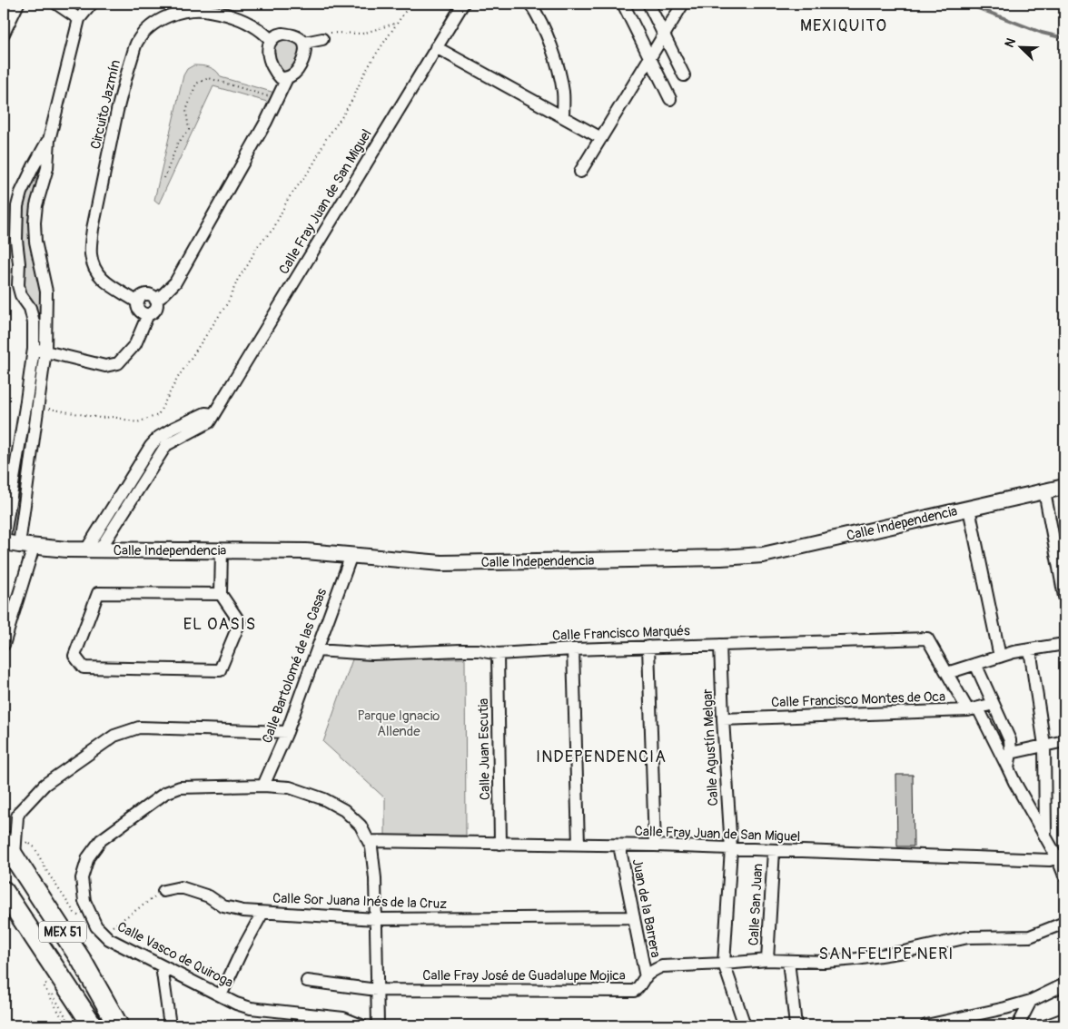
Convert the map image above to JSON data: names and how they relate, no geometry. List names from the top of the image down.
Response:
{
  "streets": {
    "main road": ["MEX 51"],
    "street": [
      "Circuito Jazmín",
      "Calle Fray Juan de San Miguel",
      "Calle Independencia",
      "Calle Francisco Marqués",
      "Calle Bartolomé de las Casas",
      "Calle Francisco Montes de Oca",
      "Calle Agustín Melgar",
      "Calle Juan Escutia",
      "Calle Sor Juana Inés de la Cruz",
      "Calle San Juan",
      "Juan de la Barrera",
      "Calle Vasco de Quiroga",
      "Calle Fray José de Guadalupe Mojica"
    ]
  },
  "crossings": [
    ["Calle Fray Juan de San Miguel", "Calle Independencia"],
    ["Calle Fray Juan de San Miguel", "Calle Agustín Melgar"],
    ["Calle Fray Juan de San Miguel", "Calle Juan Escutia"],
    ["Calle Fray Juan de San Miguel", "Calle San Juan"],
    ["Calle Fray Juan de San Miguel", "Juan de la Barrera"],
    ["Calle Fray Juan de San Miguel", "Calle Vasco de Quiroga"],
    ["Calle Independencia", "Calle Bartolomé de las Casas"],
    ["Calle Francisco Marqués", "Calle Bartolomé de las Casas"],
    ["Calle Francisco Marqués", "Calle Agustín Melgar"],
    ["Calle Francisco Marqués", "Calle Juan Escutia"],
    ["Calle Bartolomé de las Casas", "Calle Vasco de Quiroga"],
    ["Calle Francisco Montes de Oca", "Calle Agustín Melgar"],
    ["Calle Agustín Melgar", "Calle Fray José de Guadalupe Mojica"],
    ["Calle Sor Juana Inés de la Cruz", "Juan de la Barrera"],
    ["Calle Sor Juana Inés de la Cruz", "Calle Vasco de Quiroga"],
    ["Calle San Juan", "Calle Fray José de Guadalupe Mojica"],
    ["Juan de la Barrera", "Calle Fray José de Guadalupe Mojica"],
    ["Calle Vasco de Quiroga", "Calle Fray José de Guadalupe Mojica"]
  ],
  "districts": [
    "MEXIQUITO",
    "EL OASIS",
    "INDEPENDENCIA",
    "SAN FELIPE NERI"
  ],
  "parks": ["Parque Ignacio Allende"],
  "north": "top left"
}
